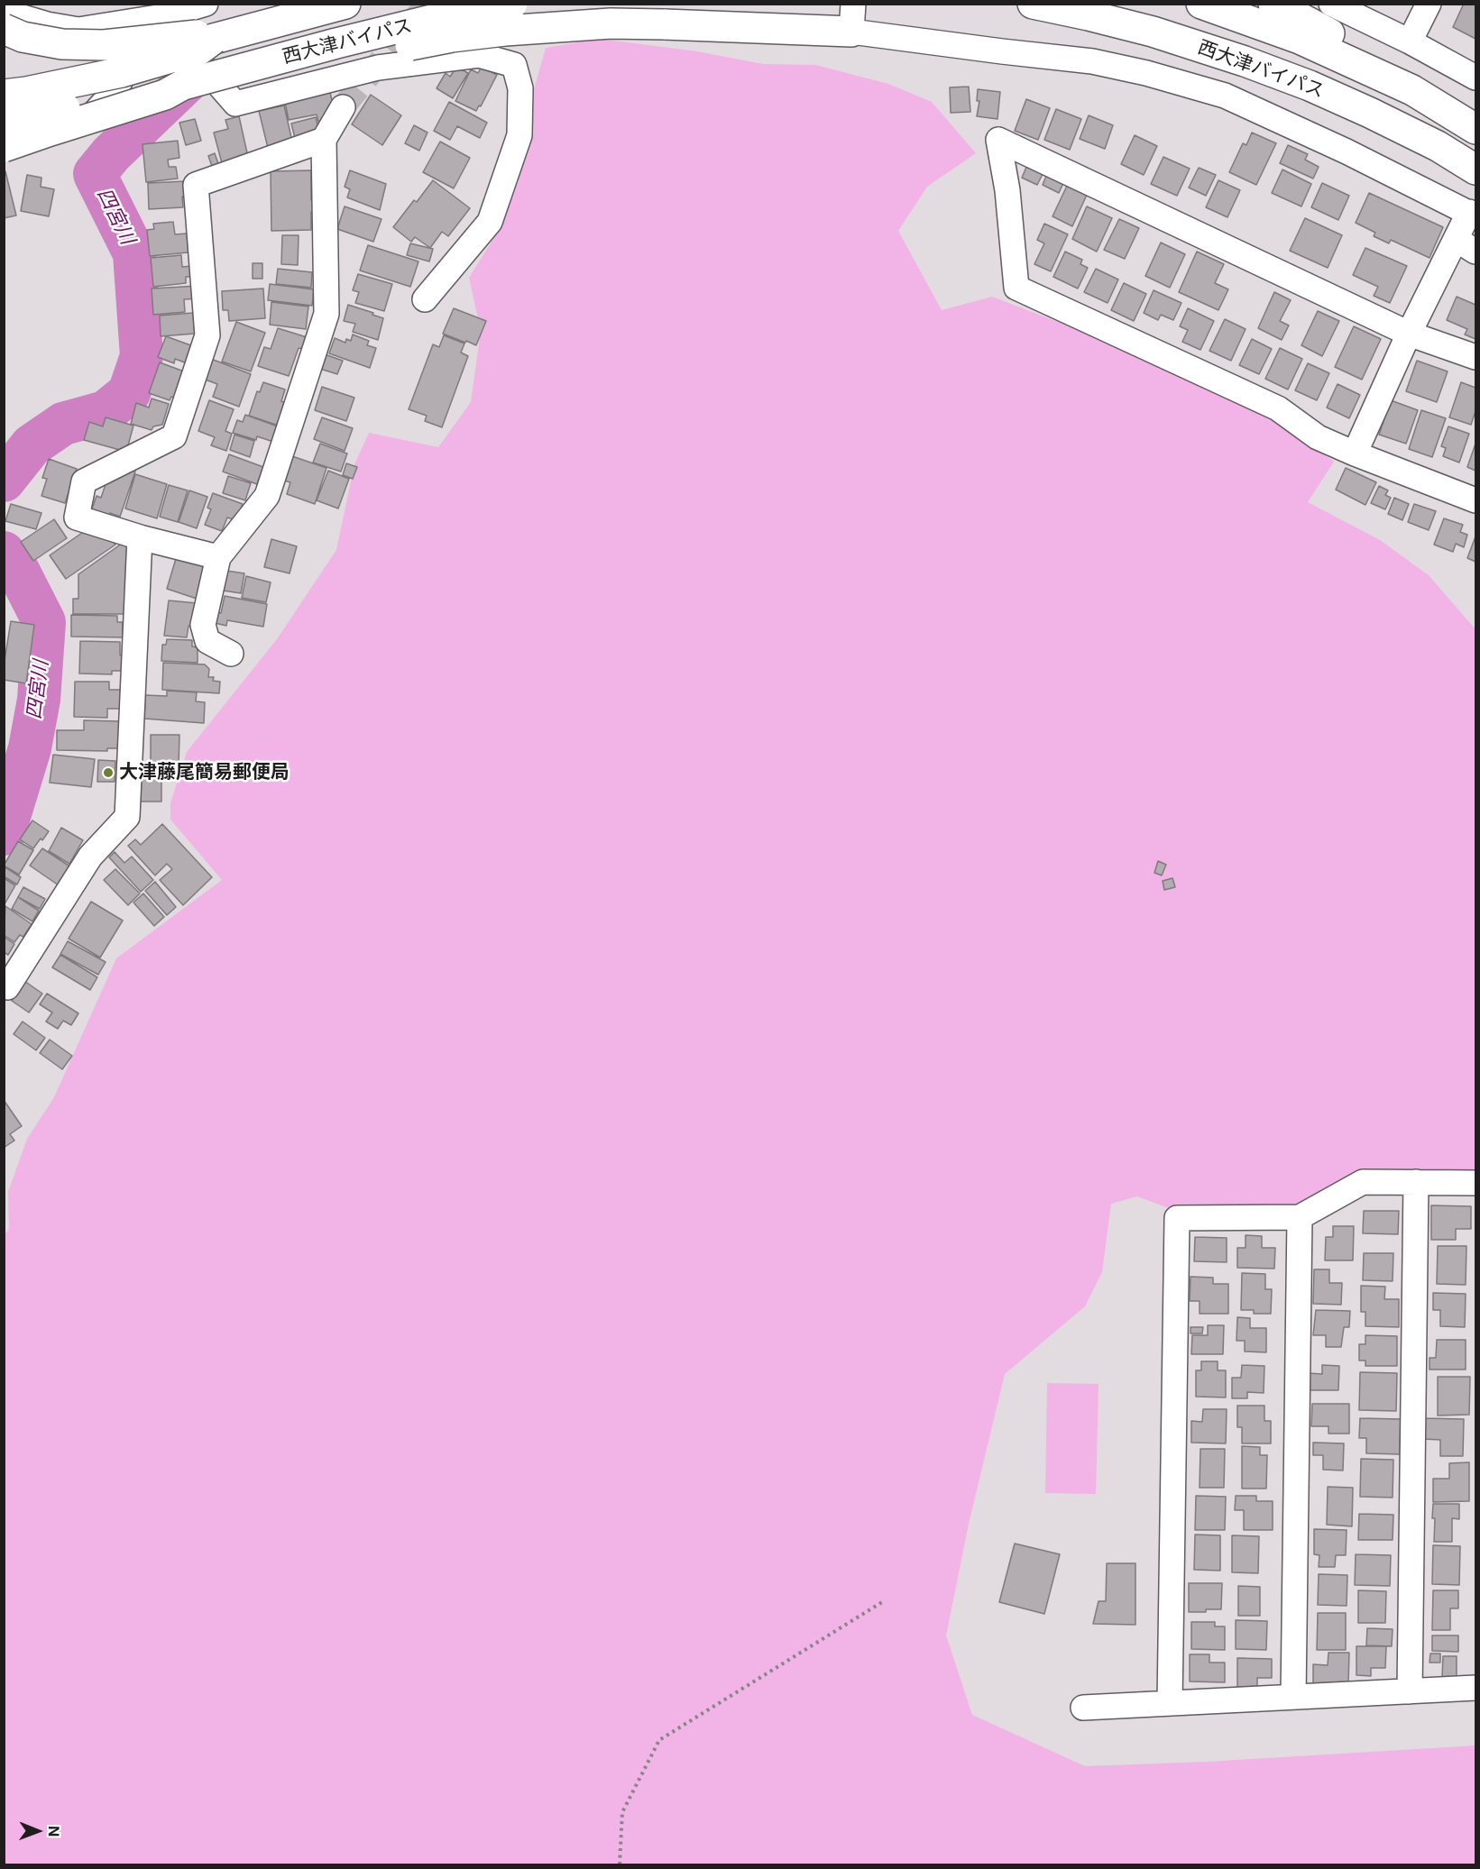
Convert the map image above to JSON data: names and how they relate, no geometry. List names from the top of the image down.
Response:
{
  "streets": {
    "highway": ["西大津バイパス"]
  },
  "water": ["四宮川"],
  "places": ["大津藤尾簡易郵便局"],
  "north": "right"
}
